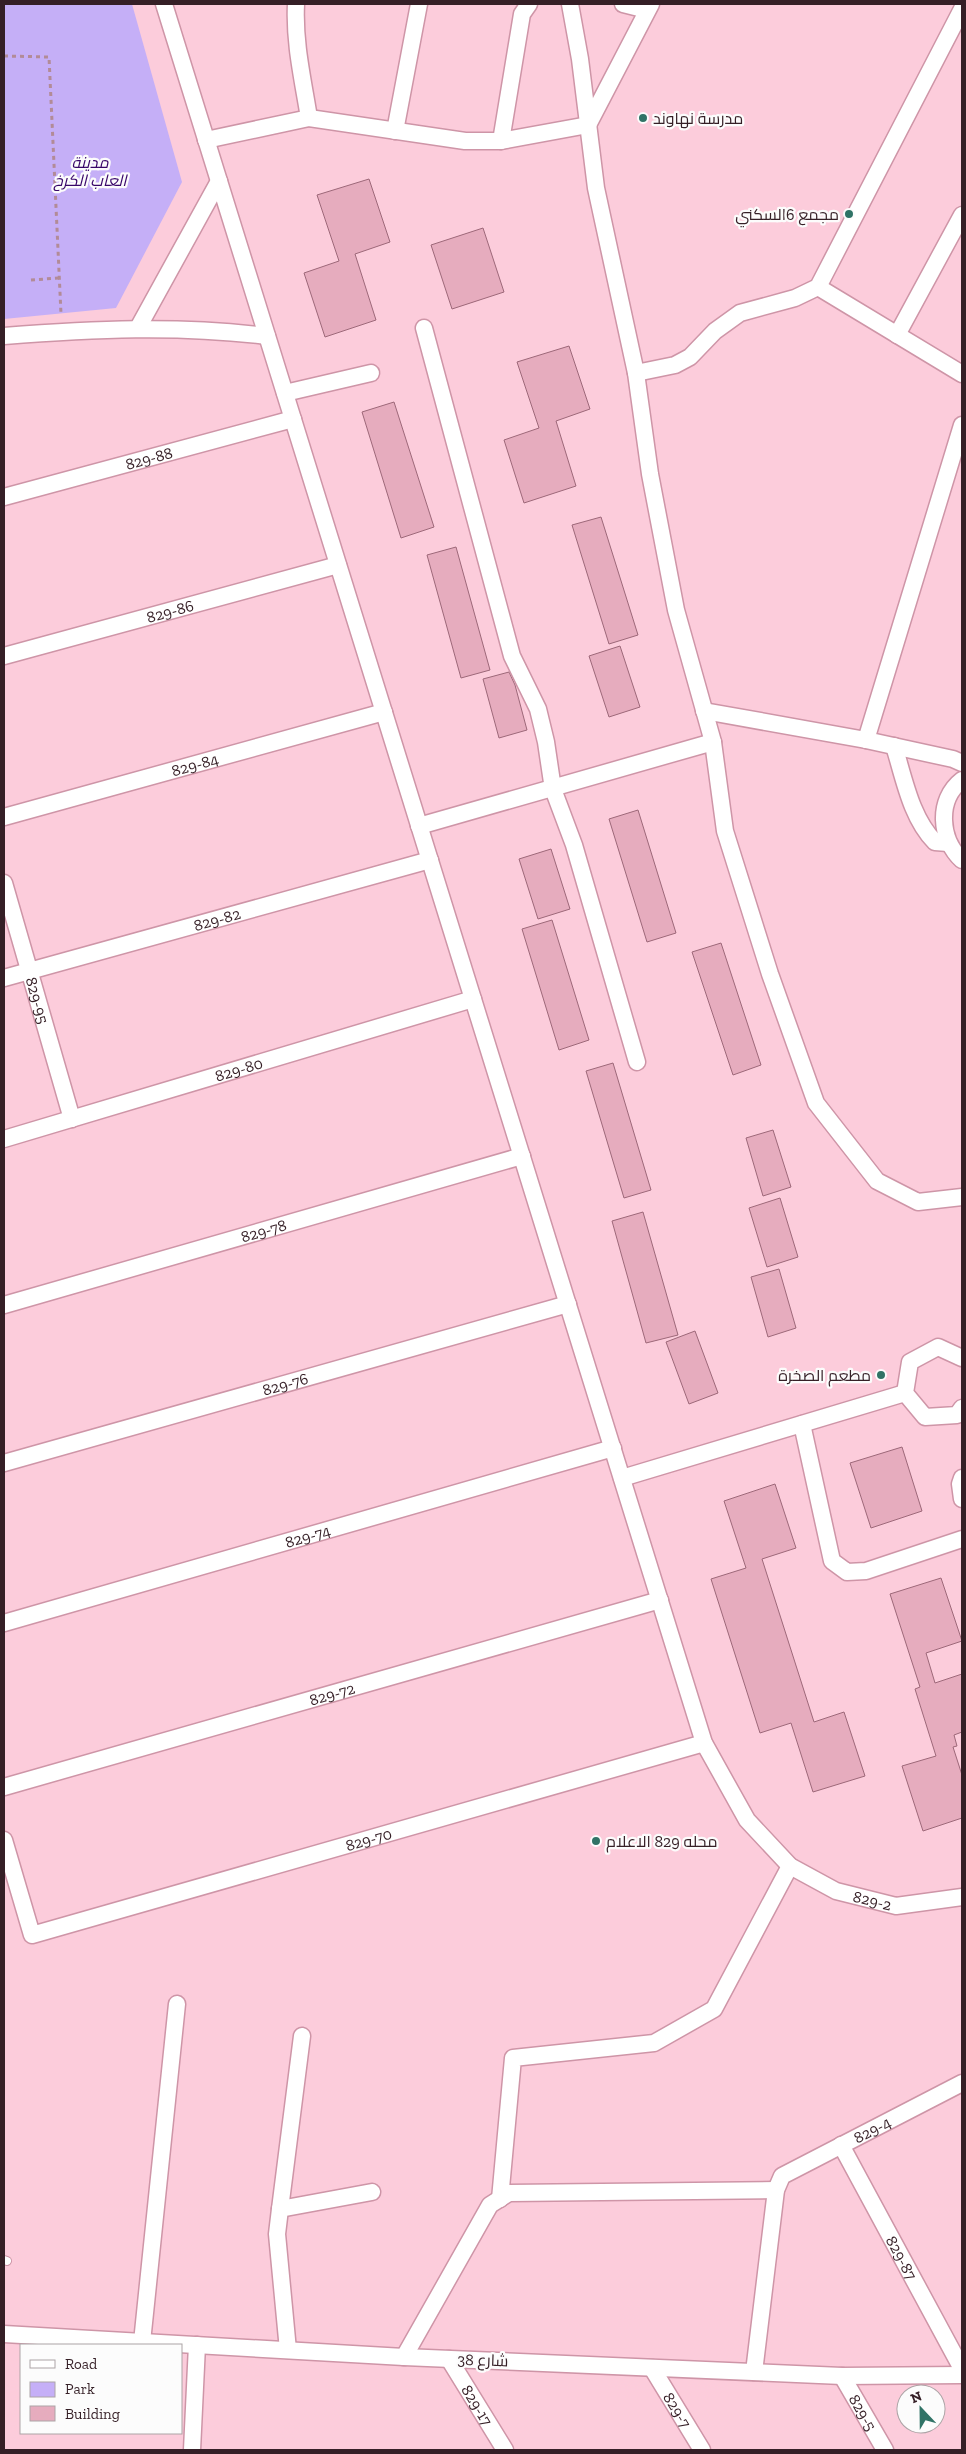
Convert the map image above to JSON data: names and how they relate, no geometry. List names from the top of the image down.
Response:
{
  "streets": {
    "street": [
      "829-88",
      "829-86",
      "829-84",
      "829-82",
      "829-95",
      "829-80",
      "829-78",
      "829-76",
      "829-74",
      "829-72",
      "829-70",
      "829-2",
      "829-4",
      "829-87",
      "شارع 38",
      "829-17",
      "829-7",
      "829-5"
    ]
  },
  "crossings": [
    ["829-88", "829-2"],
    ["829-86", "829-2"],
    ["829-84", "829-2"],
    ["829-82", "829-95"],
    ["829-82", "829-2"],
    ["829-95", "829-80"],
    ["829-80", "829-2"],
    ["829-78", "829-2"],
    ["829-76", "829-2"],
    ["829-74", "829-2"],
    ["829-72", "829-2"],
    ["829-70", "829-2"],
    ["829-4", "829-87"],
    ["شارع 38", "829-17"],
    ["شارع 38", "829-7"],
    ["شارع 38", "829-5"]
  ],
  "parks": ["مدينة العاب الكرخ"],
  "places": [
    "مدرسة نهاوند",
    "مجمع 6السكني",
    "مطعم الصخرة",
    "محله 829 الاعلام"
  ],
  "legend": ["Road", "Park", "Building"],
  "north": "top"
}
